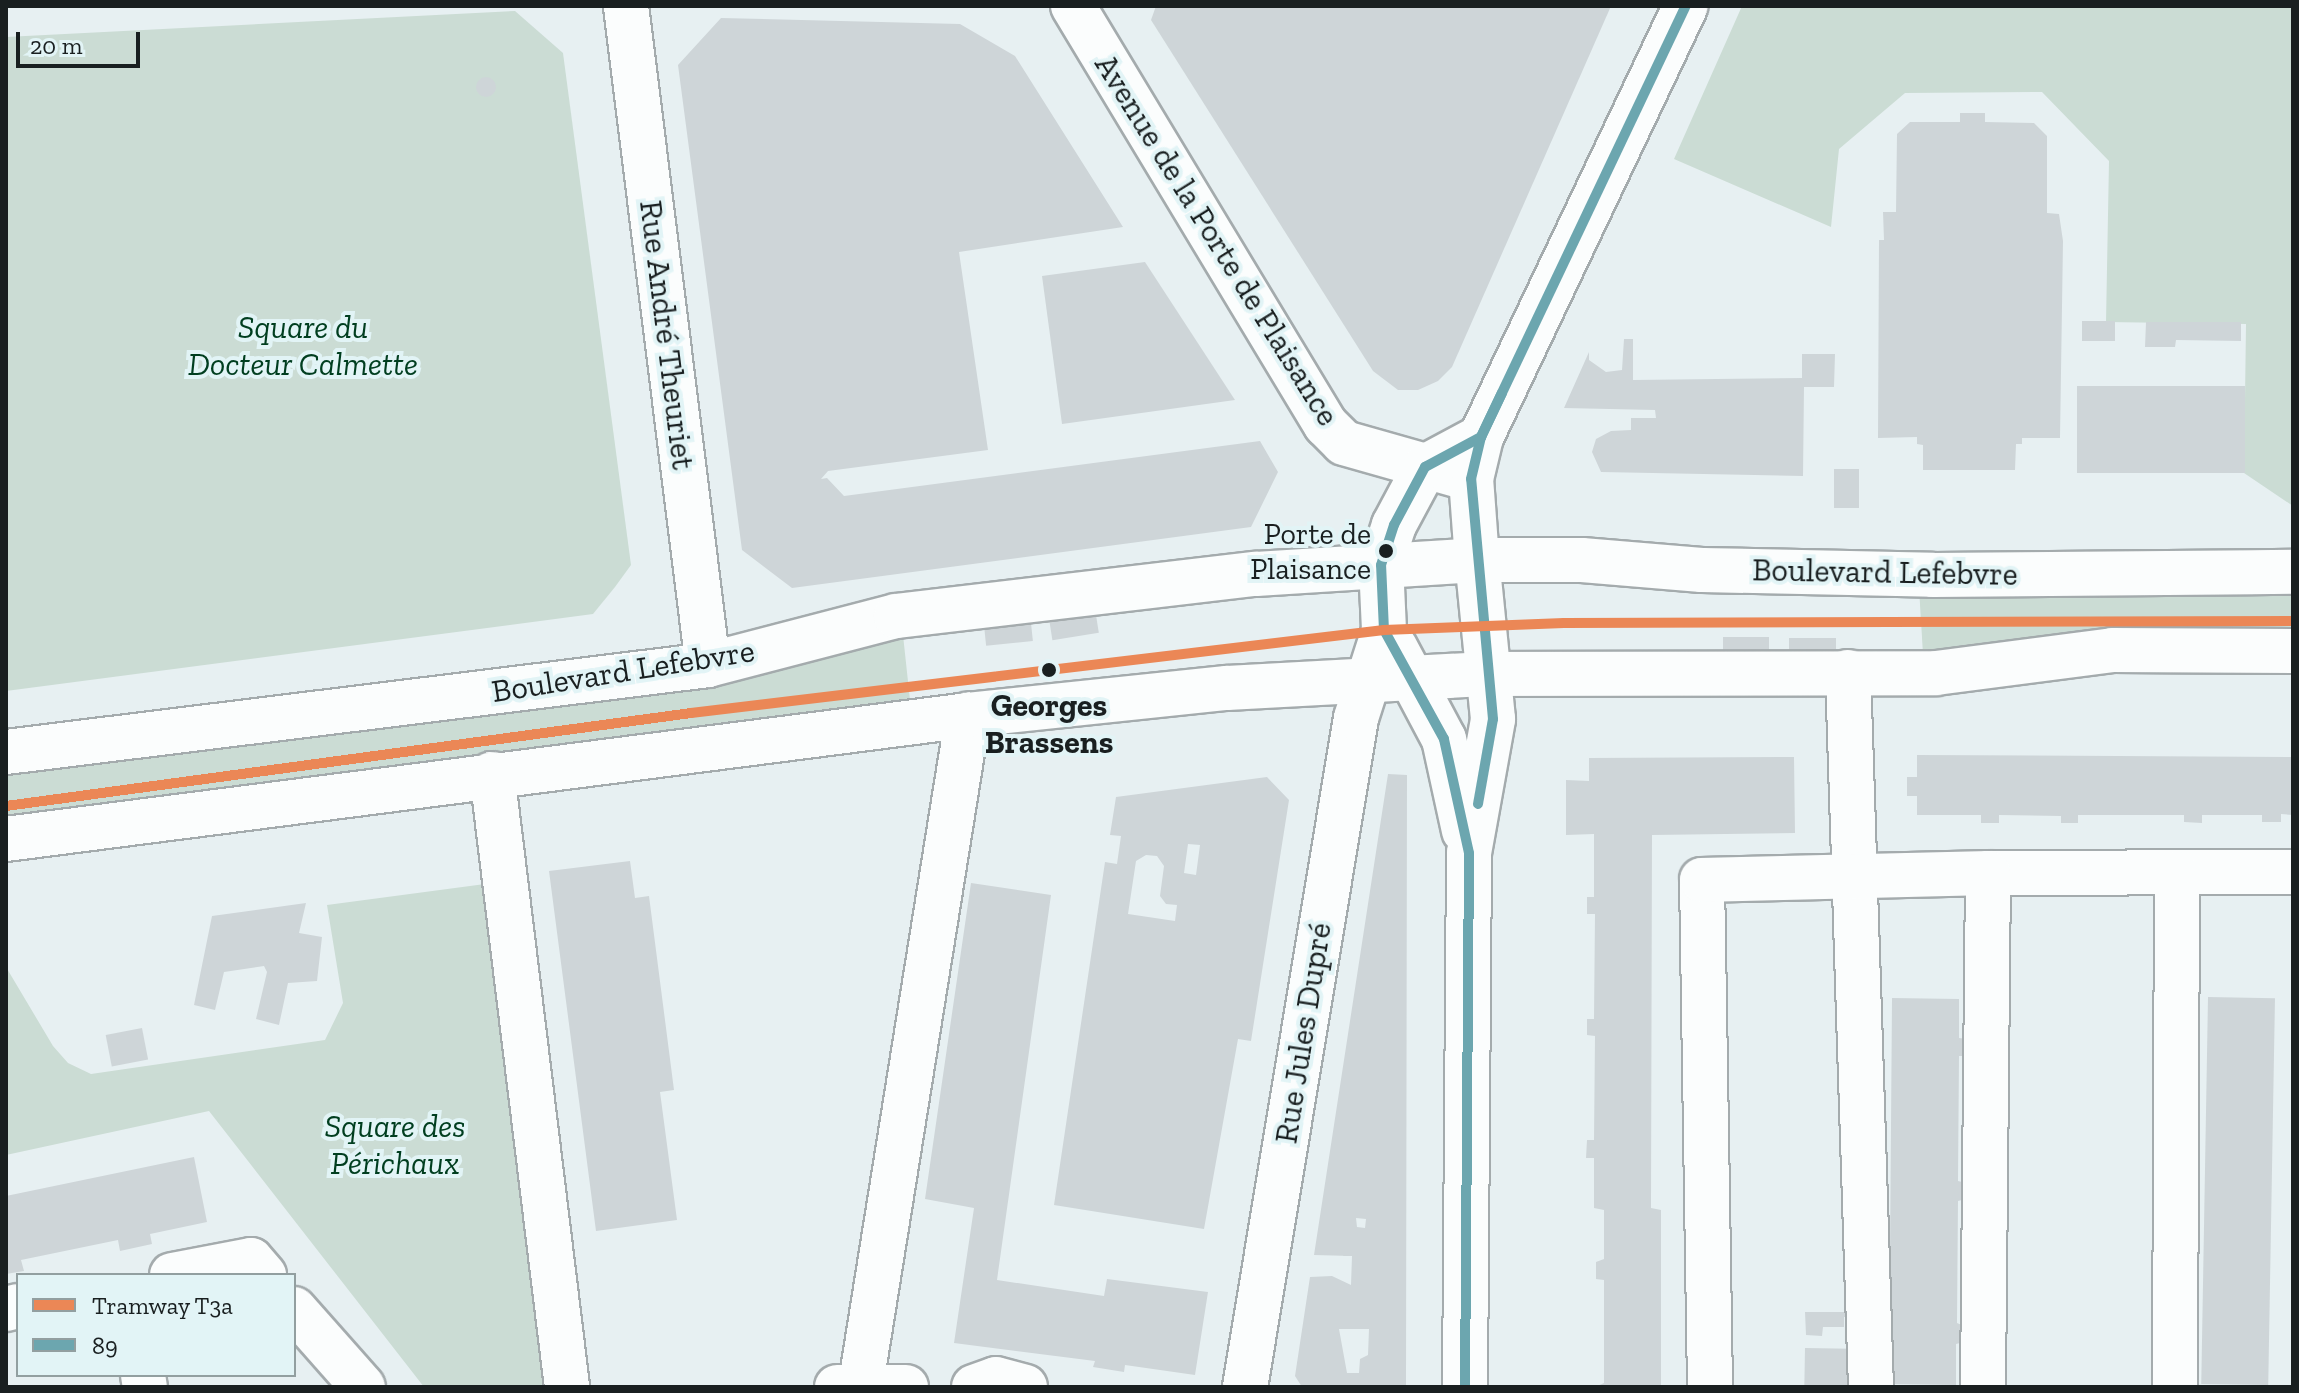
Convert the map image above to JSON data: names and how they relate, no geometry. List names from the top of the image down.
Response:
{
  "streets": {
    "street": [
      "Avenue de la Porte de Plaisance",
      "Rue André Theuriet",
      "Boulevard Lefebvre",
      "Rue Jules Dupré"
    ]
  },
  "crossings": [
    ["Rue André Theuriet", "Boulevard Lefebvre"]
  ],
  "parks": ["Square du Docteur Calmette", "Square des Périchaux"],
  "places": ["Porte de Plaisance", "Georges Brassens"],
  "lines": ["transit line 89", "tram line T3a"],
  "legend": ["Tramway T3a", "89"],
  "scale_bar": "20 m"
}
